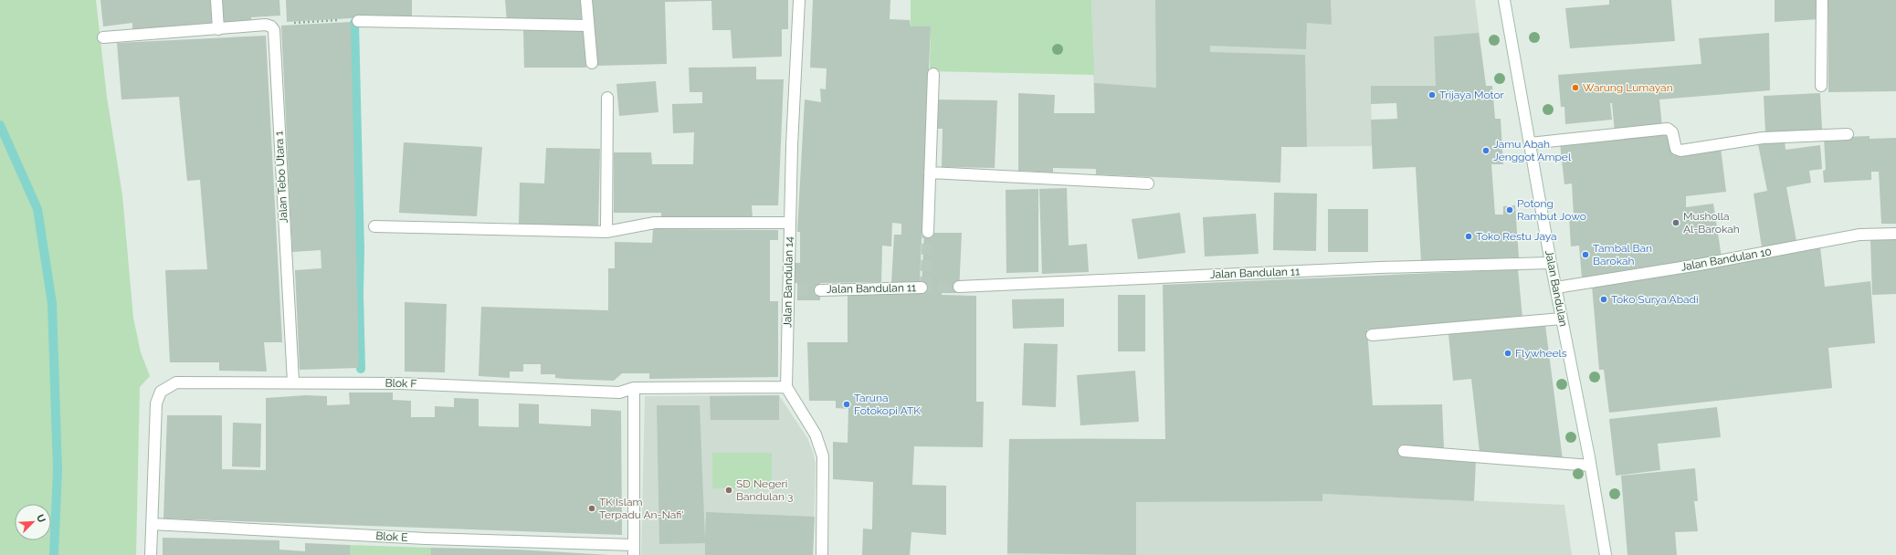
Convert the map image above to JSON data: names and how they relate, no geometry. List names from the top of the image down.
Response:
{
  "streets": {
    "street": [
      "Jalan Tebo Utara 1",
      "Jalan Bandulan 10",
      "Jalan Bandulan 11",
      "Jalan Bandulan 14",
      "Jalan Bandulan",
      "Blok F",
      "Blok E"
    ]
  },
  "crossings": [
    ["Jalan Tebo Utara 1", "Blok F"],
    ["Jalan Bandulan 10", "Jalan Bandulan"],
    ["Jalan Bandulan 11", "Jalan Bandulan"],
    ["Jalan Bandulan 14", "Blok F"],
    ["Blok F", "Blok E"]
  ],
  "places": [
    "Warung Lumayan",
    "Trijaya Motor",
    "Jamu Abah Jenggot Ampel",
    "Potong Rambut Jowo",
    "Musholla Al-Barokah",
    "Toko Restu Jaya",
    "Tambal Ban Barokah",
    "Toko Surya Abadi",
    "Flywheels",
    "Taruna Fotokopi ATK",
    "SD Negeri Bandulan 3",
    "TK Islam Terpadu An-Nafi'"
  ],
  "north": "top right"
}
